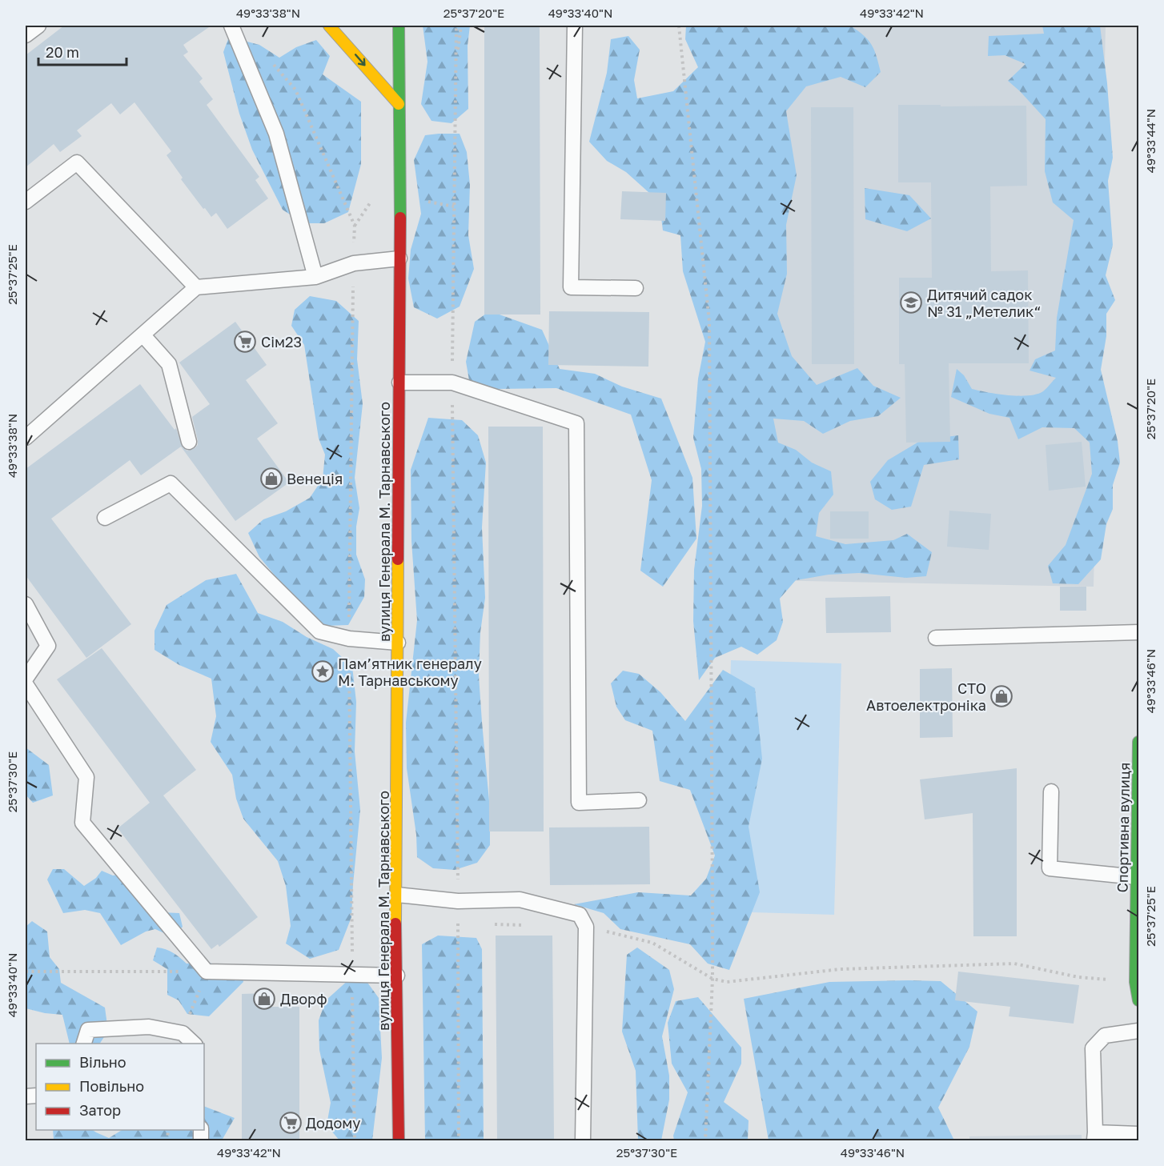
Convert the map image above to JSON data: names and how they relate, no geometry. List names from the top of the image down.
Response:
{
  "streets": {
    "main road": ["вулиця Генерала М. Тарнавського", "Спортивна вулиця"]
  },
  "places": {
    "school or university": ["Дитячий садок № 31 „Метелик“"],
    "supermarket": ["Сім23", "Додому"],
    "shop": ["Венеція", "СТО Автоелектроніка", "Дворф"],
    "place": ["Пам’ятник генералу М. Тарнавському"]
  },
  "legend": ["Вільно", "Повільно", "Затор"],
  "scale_bar": "20 m",
  "coordinates": [
    "49°33'38\"N",
    "25°37'20\"E",
    "49°33'40\"N",
    "49°33'42\"N",
    "49°33'44\"N",
    "25°37'25\"E",
    "49°33'46\"N",
    "25°37'30\"E"
  ]
}
